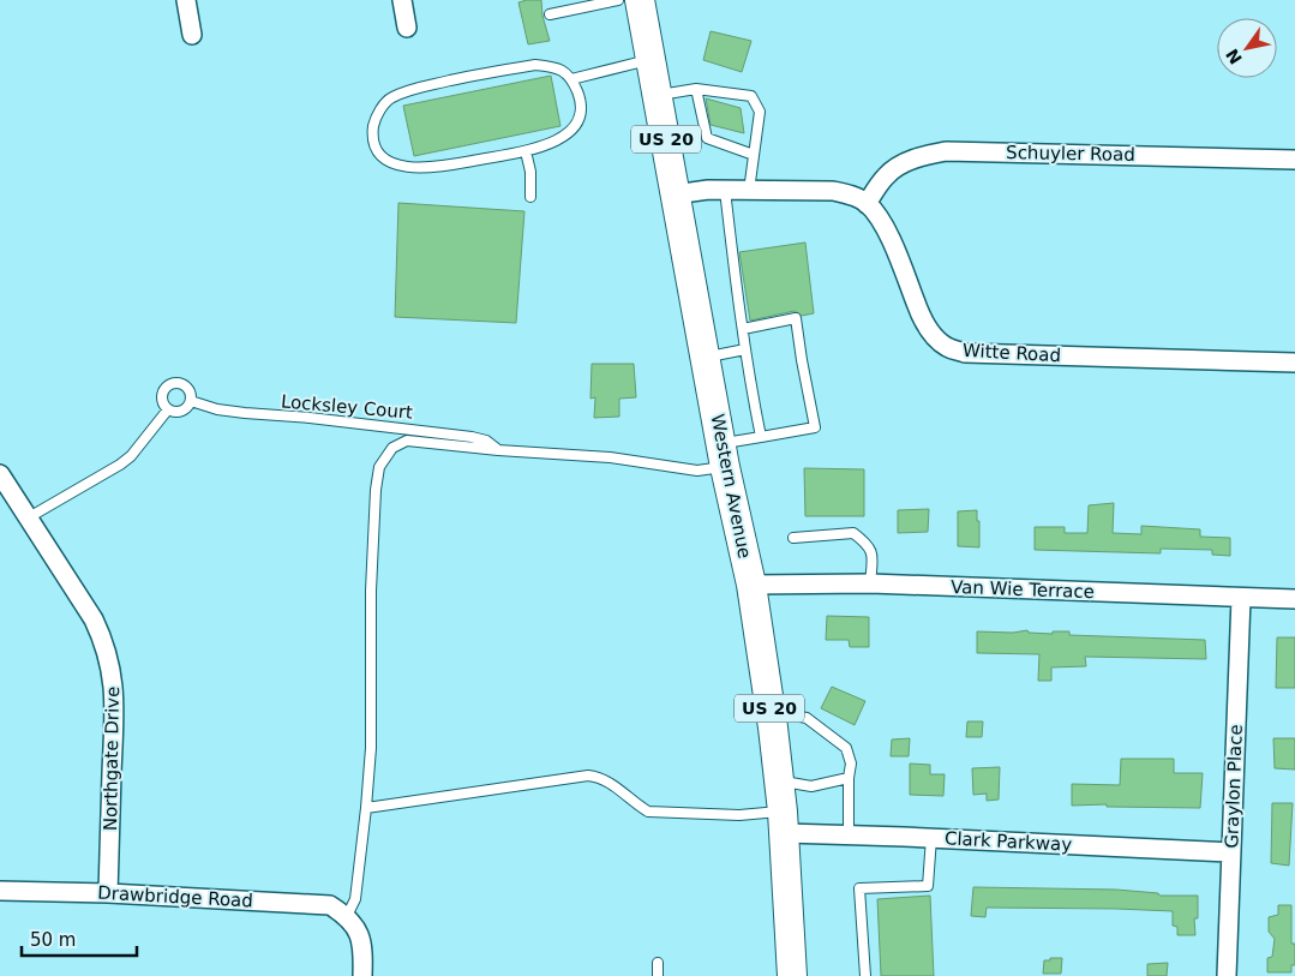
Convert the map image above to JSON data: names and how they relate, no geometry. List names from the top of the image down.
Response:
{
  "streets": {
    "main road": ["US 20", "Western Avenue"],
    "street": [
      "Schuyler Road",
      "Witte Road",
      "Van Wie Terrace",
      "Northgate Drive",
      "Graylon Place",
      "Clark Parkway",
      "Drawbridge Road"
    ],
    "lane": ["Locksley Court"]
  },
  "crossings": [
    ["Schuyler Road", "Witte Road"],
    ["Witte Road", "Western Avenue"],
    ["Western Avenue", "Van Wie Terrace"],
    ["Western Avenue", "Clark Parkway"],
    ["Van Wie Terrace", "Graylon Place"],
    ["Northgate Drive", "Drawbridge Road"],
    ["Graylon Place", "Clark Parkway"]
  ],
  "scale_bar": "50 m",
  "north": "bottom left"
}
